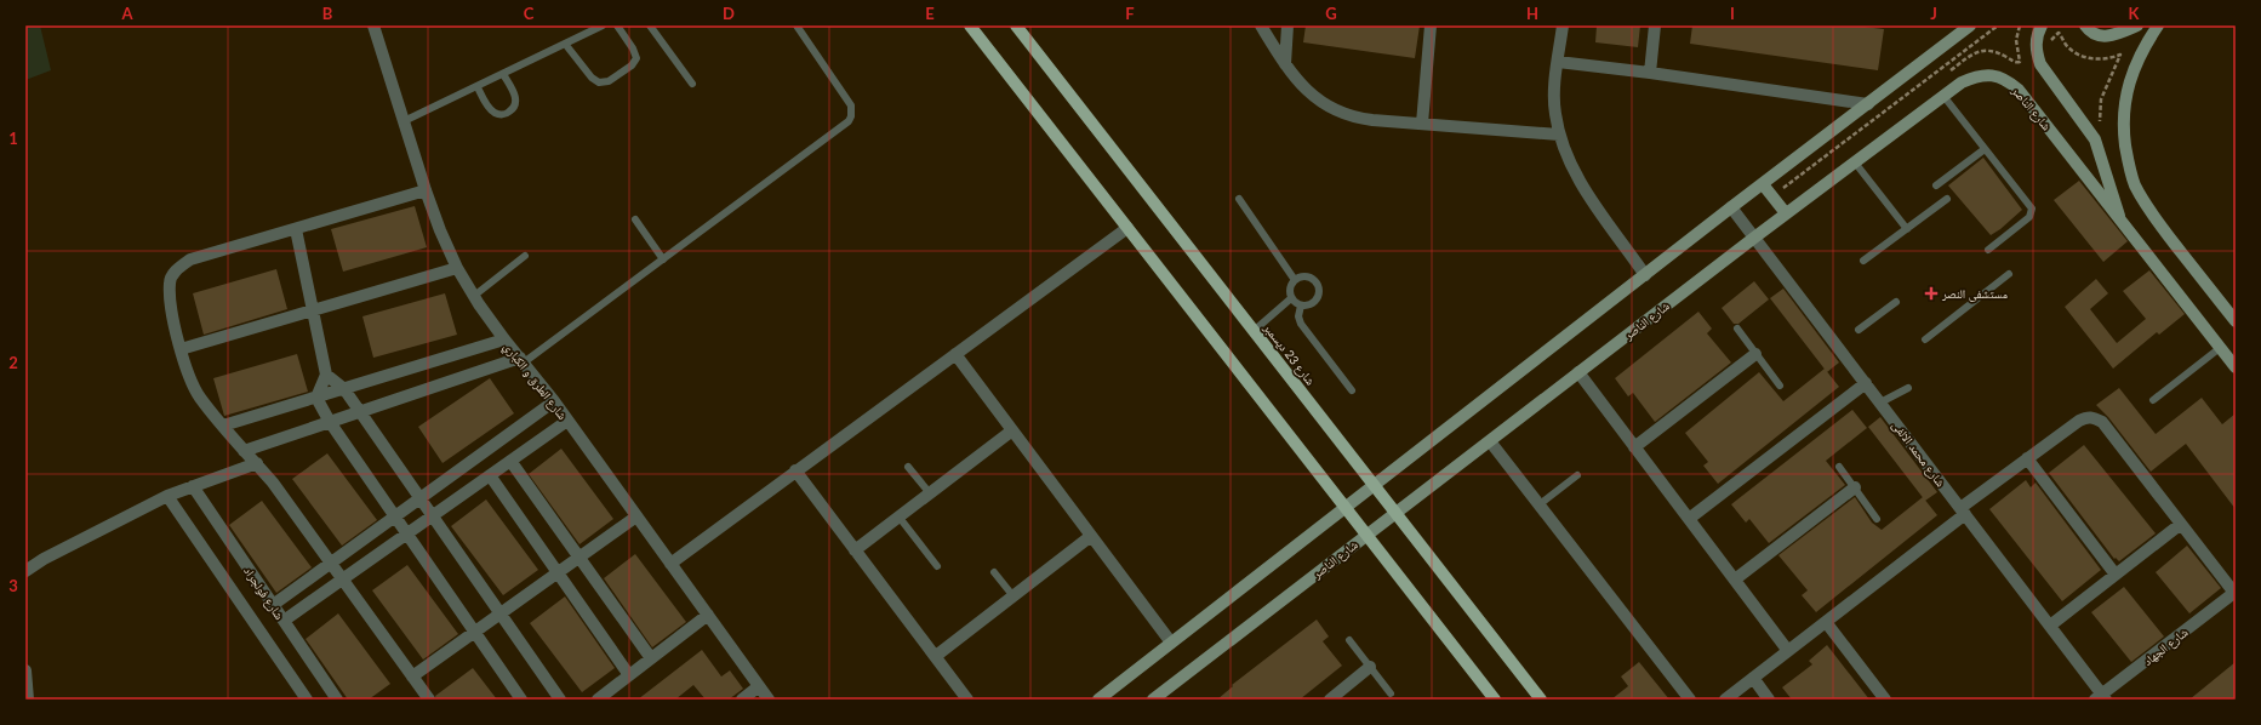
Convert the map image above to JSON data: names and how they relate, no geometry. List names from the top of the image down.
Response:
{
  "streets": {
    "main road": ["شارع 23 ديسمبر"],
    "street": [
      "شارع الناصر",
      "شارع الطرق و الكباري",
      "شارع محمد الالفى",
      "شارع فولجراد",
      "شارع الجهاد"
    ]
  },
  "crossings": [
    ["شارع الناصر", "شارع 23 ديسمبر"],
    ["شارع الناصر", "شارع محمد الالفى"],
    ["شارع محمد الالفى", "شارع الجهاد"]
  ],
  "places": {
    "health": ["مستشفى النصر"]
  },
  "grid": {
    "columns": [
      "A",
      "B",
      "C",
      "D",
      "E",
      "F",
      "G",
      "H",
      "I",
      "J",
      "K"
    ],
    "rows": ["1", "2", "3"]
  }
}
